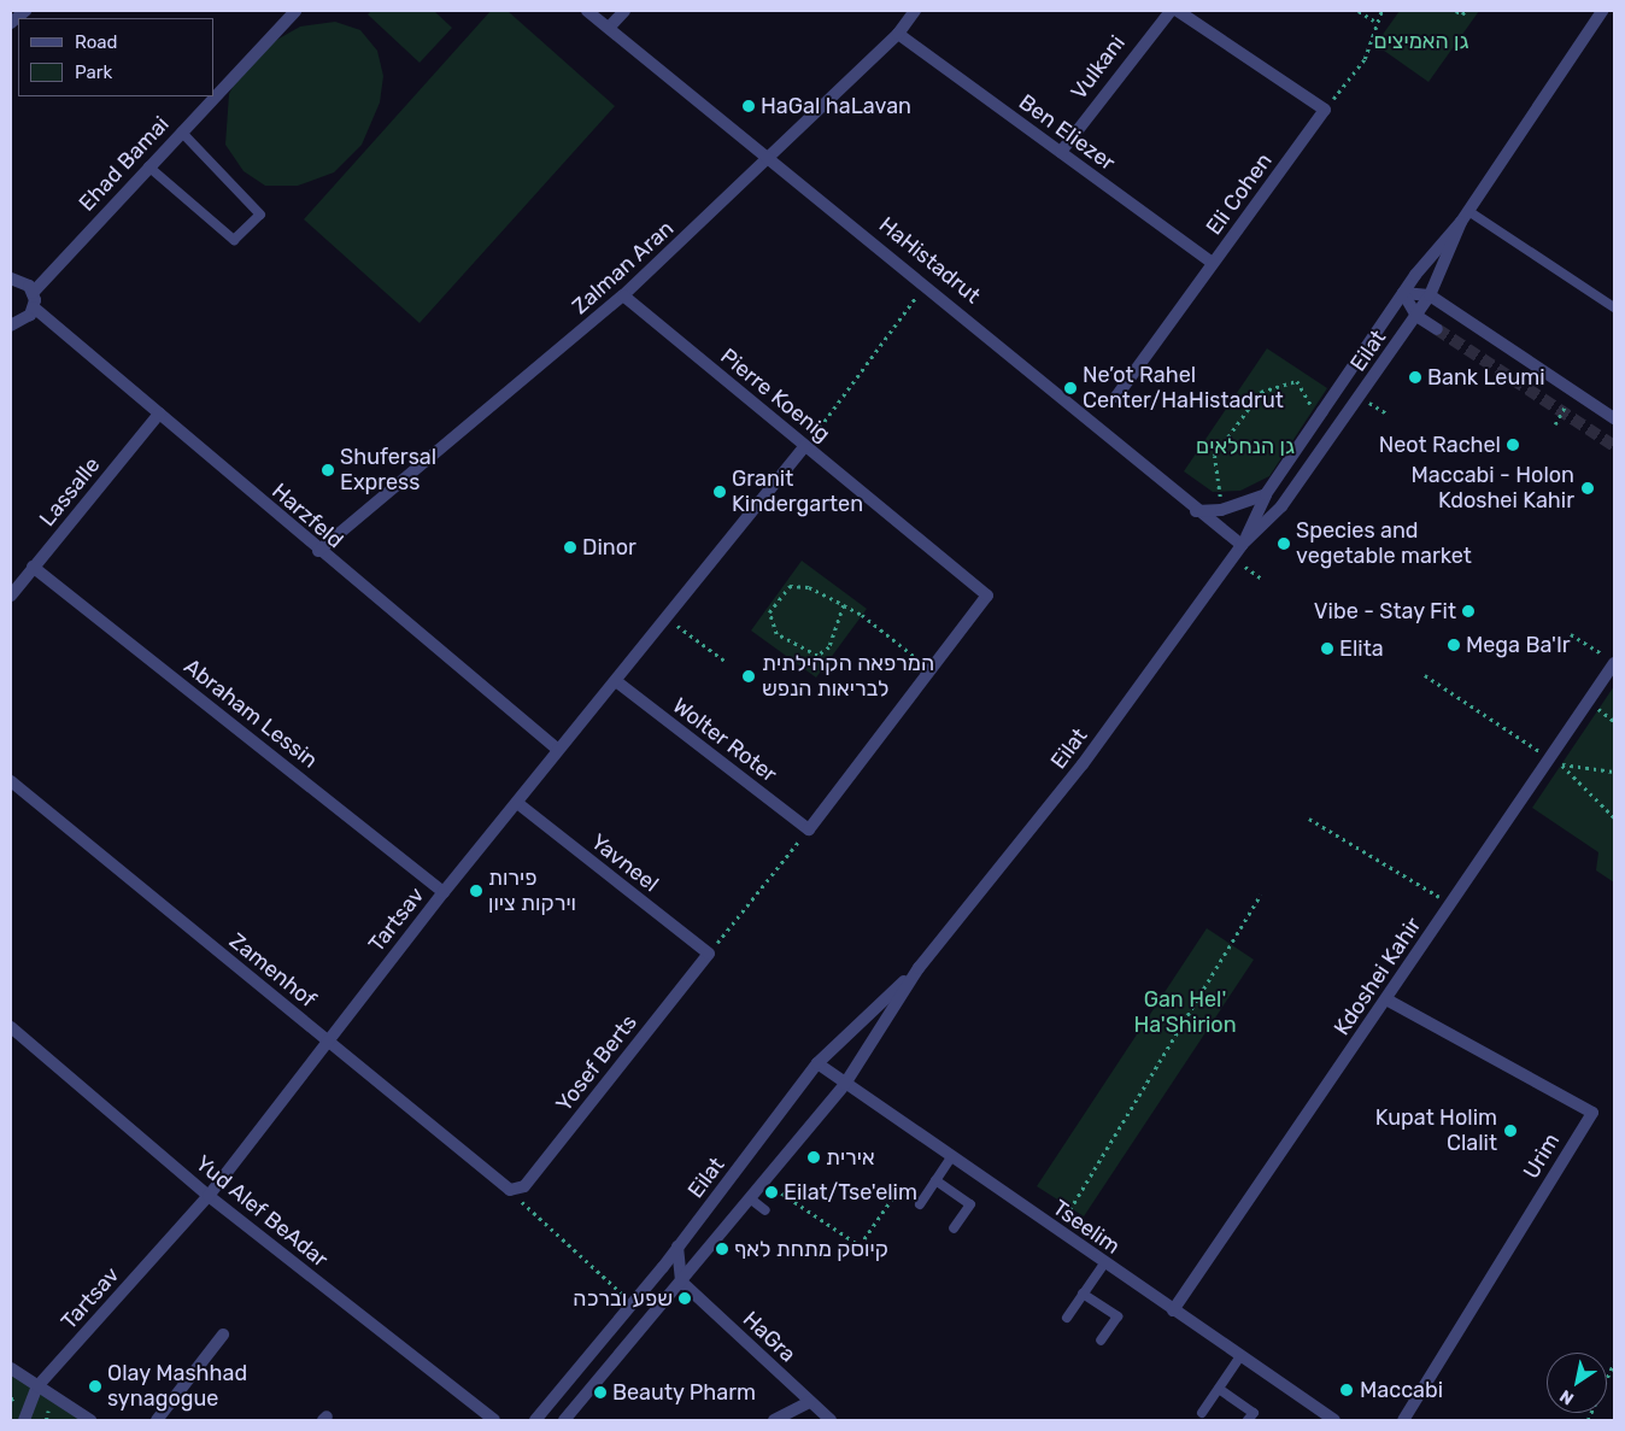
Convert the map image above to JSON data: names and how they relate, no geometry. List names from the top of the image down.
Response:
{
  "streets": {
    "street": [
      "Vulkani",
      "Ben Eliezer",
      "Ehad Bamai",
      "Eli Cohen",
      "HaHistadrut",
      "Zalman Aran",
      "Eilat",
      "Pierre Koenig",
      "Lassalle",
      "Harzfeld",
      "Abraham Lessin",
      "Wolter Roter",
      "Yavneel",
      "Tartsav",
      "Zamenhof",
      "Kdoshei Kahir",
      "Yosef Berts",
      "Urim",
      "Yud Alef BeAdar",
      "Tseelim",
      "HaGra"
    ]
  },
  "crossings": [
    ["Vulkani", "Ben Eliezer"],
    ["Ben Eliezer", "Eli Cohen"],
    ["Ben Eliezer", "Zalman Aran"],
    ["HaHistadrut", "Zalman Aran"],
    ["HaHistadrut", "Eilat"],
    ["Zalman Aran", "Pierre Koenig"],
    ["Zalman Aran", "Harzfeld"],
    ["Eilat", "Tseelim"],
    ["Eilat", "HaGra"],
    ["Pierre Koenig", "Tartsav"],
    ["Lassalle", "Harzfeld"],
    ["Lassalle", "Abraham Lessin"],
    ["Harzfeld", "Tartsav"],
    ["Abraham Lessin", "Tartsav"],
    ["Wolter Roter", "Tartsav"],
    ["Yavneel", "Tartsav"],
    ["Yavneel", "Yosef Berts"],
    ["Tartsav", "Zamenhof"],
    ["Tartsav", "Yud Alef BeAdar"],
    ["Zamenhof", "Yosef Berts"],
    ["Kdoshei Kahir", "Urim"],
    ["Kdoshei Kahir", "Tseelim"]
  ],
  "parks": ["גן האמיצים", "גן הנחלאים", "Gan Hel' Ha'Shirion"],
  "places": [
    "HaGal haLavan",
    "Bank Leumi",
    "Ne’ot Rahel Center/HaHistadrut",
    "Neot Rachel",
    "Shufersal Express",
    "Maccabi - Holon Kdoshei Kahir",
    "Granit Kindergarten",
    "Species and vegetable market",
    "Dinor",
    "Vibe - Stay Fit",
    "Mega Ba'Ir",
    "Elita",
    "המרפאה הקהילתית לבריאות הנפש",
    "פירות וירקות ציון",
    "Kupat Holim Clalit",
    "אירית",
    "Eilat/Tse'elim",
    "קיוסק מתחת לאף",
    "שפע וברכה",
    "Olay Mashhad synagogue",
    "Maccabi",
    "Beauty Pharm"
  ],
  "legend": ["Road", "Park"],
  "north": "bottom left"
}
